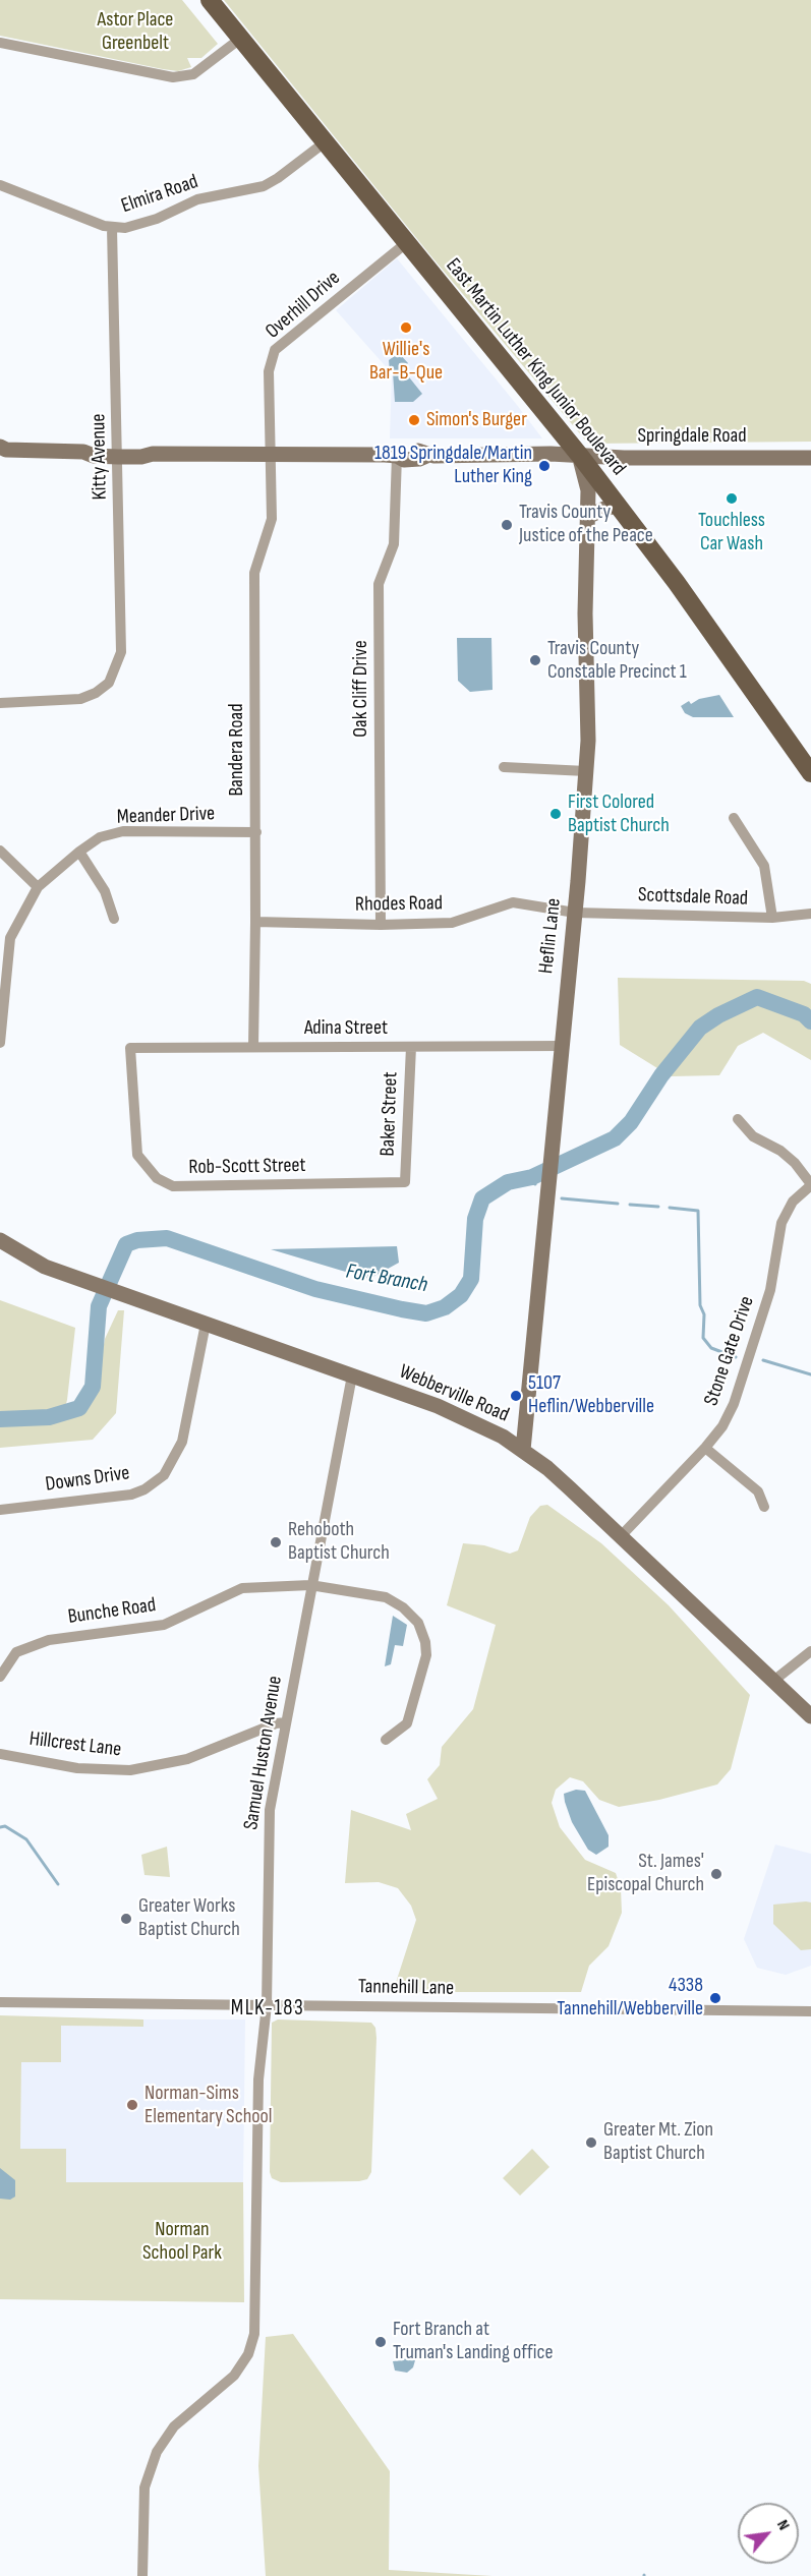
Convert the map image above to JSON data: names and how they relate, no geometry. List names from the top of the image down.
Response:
{
  "streets": {
    "main road": ["East Martin Luther King Junior Boulevard"],
    "street": [
      "Elmira Road",
      "Overhill Drive",
      "Springdale Road",
      "Kitty Avenue",
      "Oak Cliff Drive",
      "Bandera Road",
      "Meander Drive",
      "Scottsdale Road",
      "Rhodes Road",
      "Heflin Lane",
      "Adina Street",
      "Baker Street",
      "Rob-Scott Street",
      "Stone Gate Drive",
      "Webberville Road",
      "Downs Drive",
      "Bunche Road",
      "Hillcrest Lane",
      "Samuel Huston Avenue",
      "Tannehill Lane"
    ]
  },
  "crossings": [
    ["Elmira Road", "East Martin Luther King Junior Boulevard"],
    ["Elmira Road", "Kitty Avenue"],
    ["Overhill Drive", "East Martin Luther King Junior Boulevard"],
    ["Overhill Drive", "Springdale Road"],
    ["Overhill Drive", "Bandera Road"],
    ["East Martin Luther King Junior Boulevard", "Springdale Road"],
    ["East Martin Luther King Junior Boulevard", "Heflin Lane"],
    ["Springdale Road", "Kitty Avenue"],
    ["Springdale Road", "Oak Cliff Drive"],
    ["Springdale Road", "Bandera Road"],
    ["Springdale Road", "Heflin Lane"],
    ["Oak Cliff Drive", "Rhodes Road"],
    ["Bandera Road", "Meander Drive"],
    ["Bandera Road", "Rhodes Road"],
    ["Bandera Road", "Adina Street"],
    ["Scottsdale Road", "Rhodes Road"],
    ["Scottsdale Road", "Heflin Lane"],
    ["Rhodes Road", "Heflin Lane"],
    ["Heflin Lane", "Adina Street"],
    ["Heflin Lane", "Webberville Road"],
    ["Adina Street", "Baker Street"],
    ["Adina Street", "Rob-Scott Street"],
    ["Baker Street", "Rob-Scott Street"],
    ["Stone Gate Drive", "Webberville Road"],
    ["Webberville Road", "Downs Drive"],
    ["Webberville Road", "Samuel Huston Avenue"],
    ["Bunche Road", "Samuel Huston Avenue"],
    ["Hillcrest Lane", "Samuel Huston Avenue"],
    ["Samuel Huston Avenue", "Tannehill Lane"]
  ],
  "districts": ["MLK-183"],
  "water": ["Fort Branch"],
  "parks": ["Astor Place Greenbelt", "Norman School Park"],
  "places": [
    "Willie's Bar-B-Que",
    "Simon's Burger",
    "1819 Springdale/Martin Luther King",
    "Touchless Car Wash",
    "Travis County Justice of the Peace",
    "Travis County Constable Precinct 1",
    "First Colored Baptist Church",
    "5107 Heflin/Webberville",
    "Rehoboth Baptist Church",
    "St. James' Episcopal Church",
    "Greater Works Baptist Church",
    "4338 Tannehill/Webberville",
    "Norman-Sims Elementary School",
    "Greater Mt. Zion Baptist Church",
    "Fort Branch at Truman's Landing office"
  ],
  "north": "top right"
}
